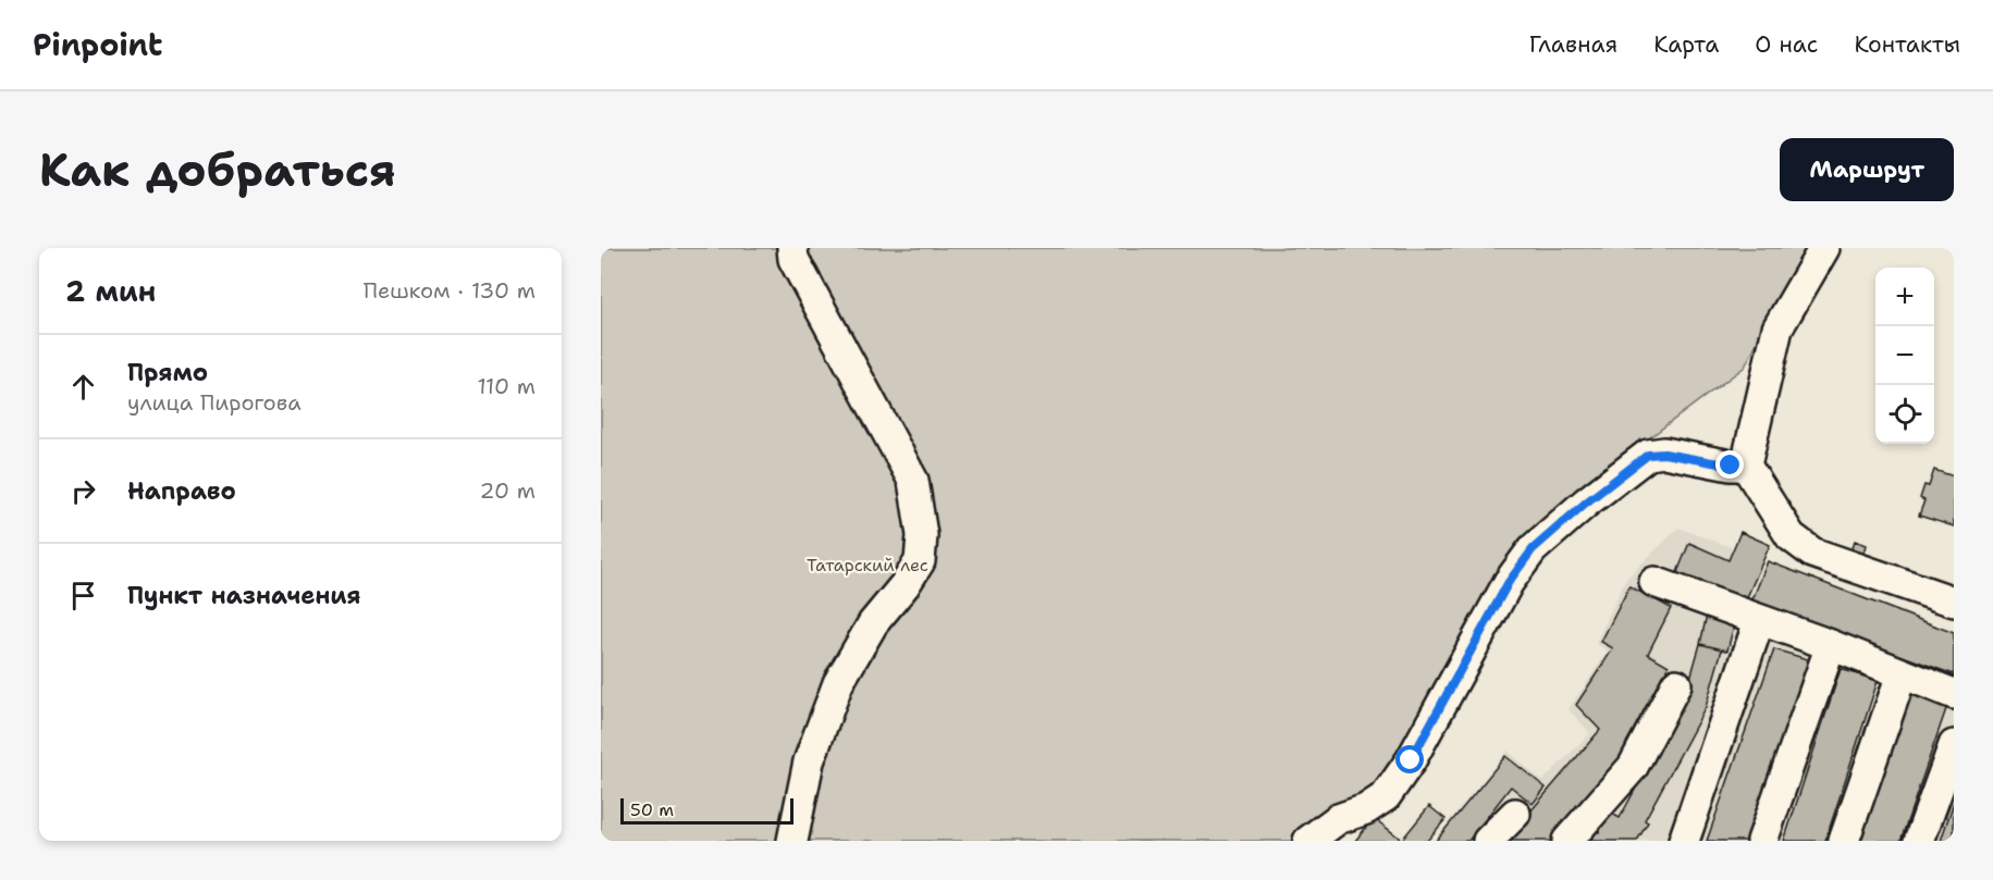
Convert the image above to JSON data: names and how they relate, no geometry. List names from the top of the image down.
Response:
{
  "parks": ["Татарский лес"],
  "scale_bar": "50 m",
  "page": {
    "header": "Pinpoint",
    "nav": [
      "Главная",
      "Карта",
      "О нас",
      "Контакты"
    ],
    "buttons": "Маршрут",
    "title": "Как добраться",
    "heading": ["2 мин", "Пешком · 130 m"],
    "map_buttons": ["+", "−"],
    "list": [
      ["Прямо", "улица Пирогова", "110 m"],
      ["Направо", "20 m"],
      "Пункт назначения"
    ],
    "scale": "50 m"
  }
}
